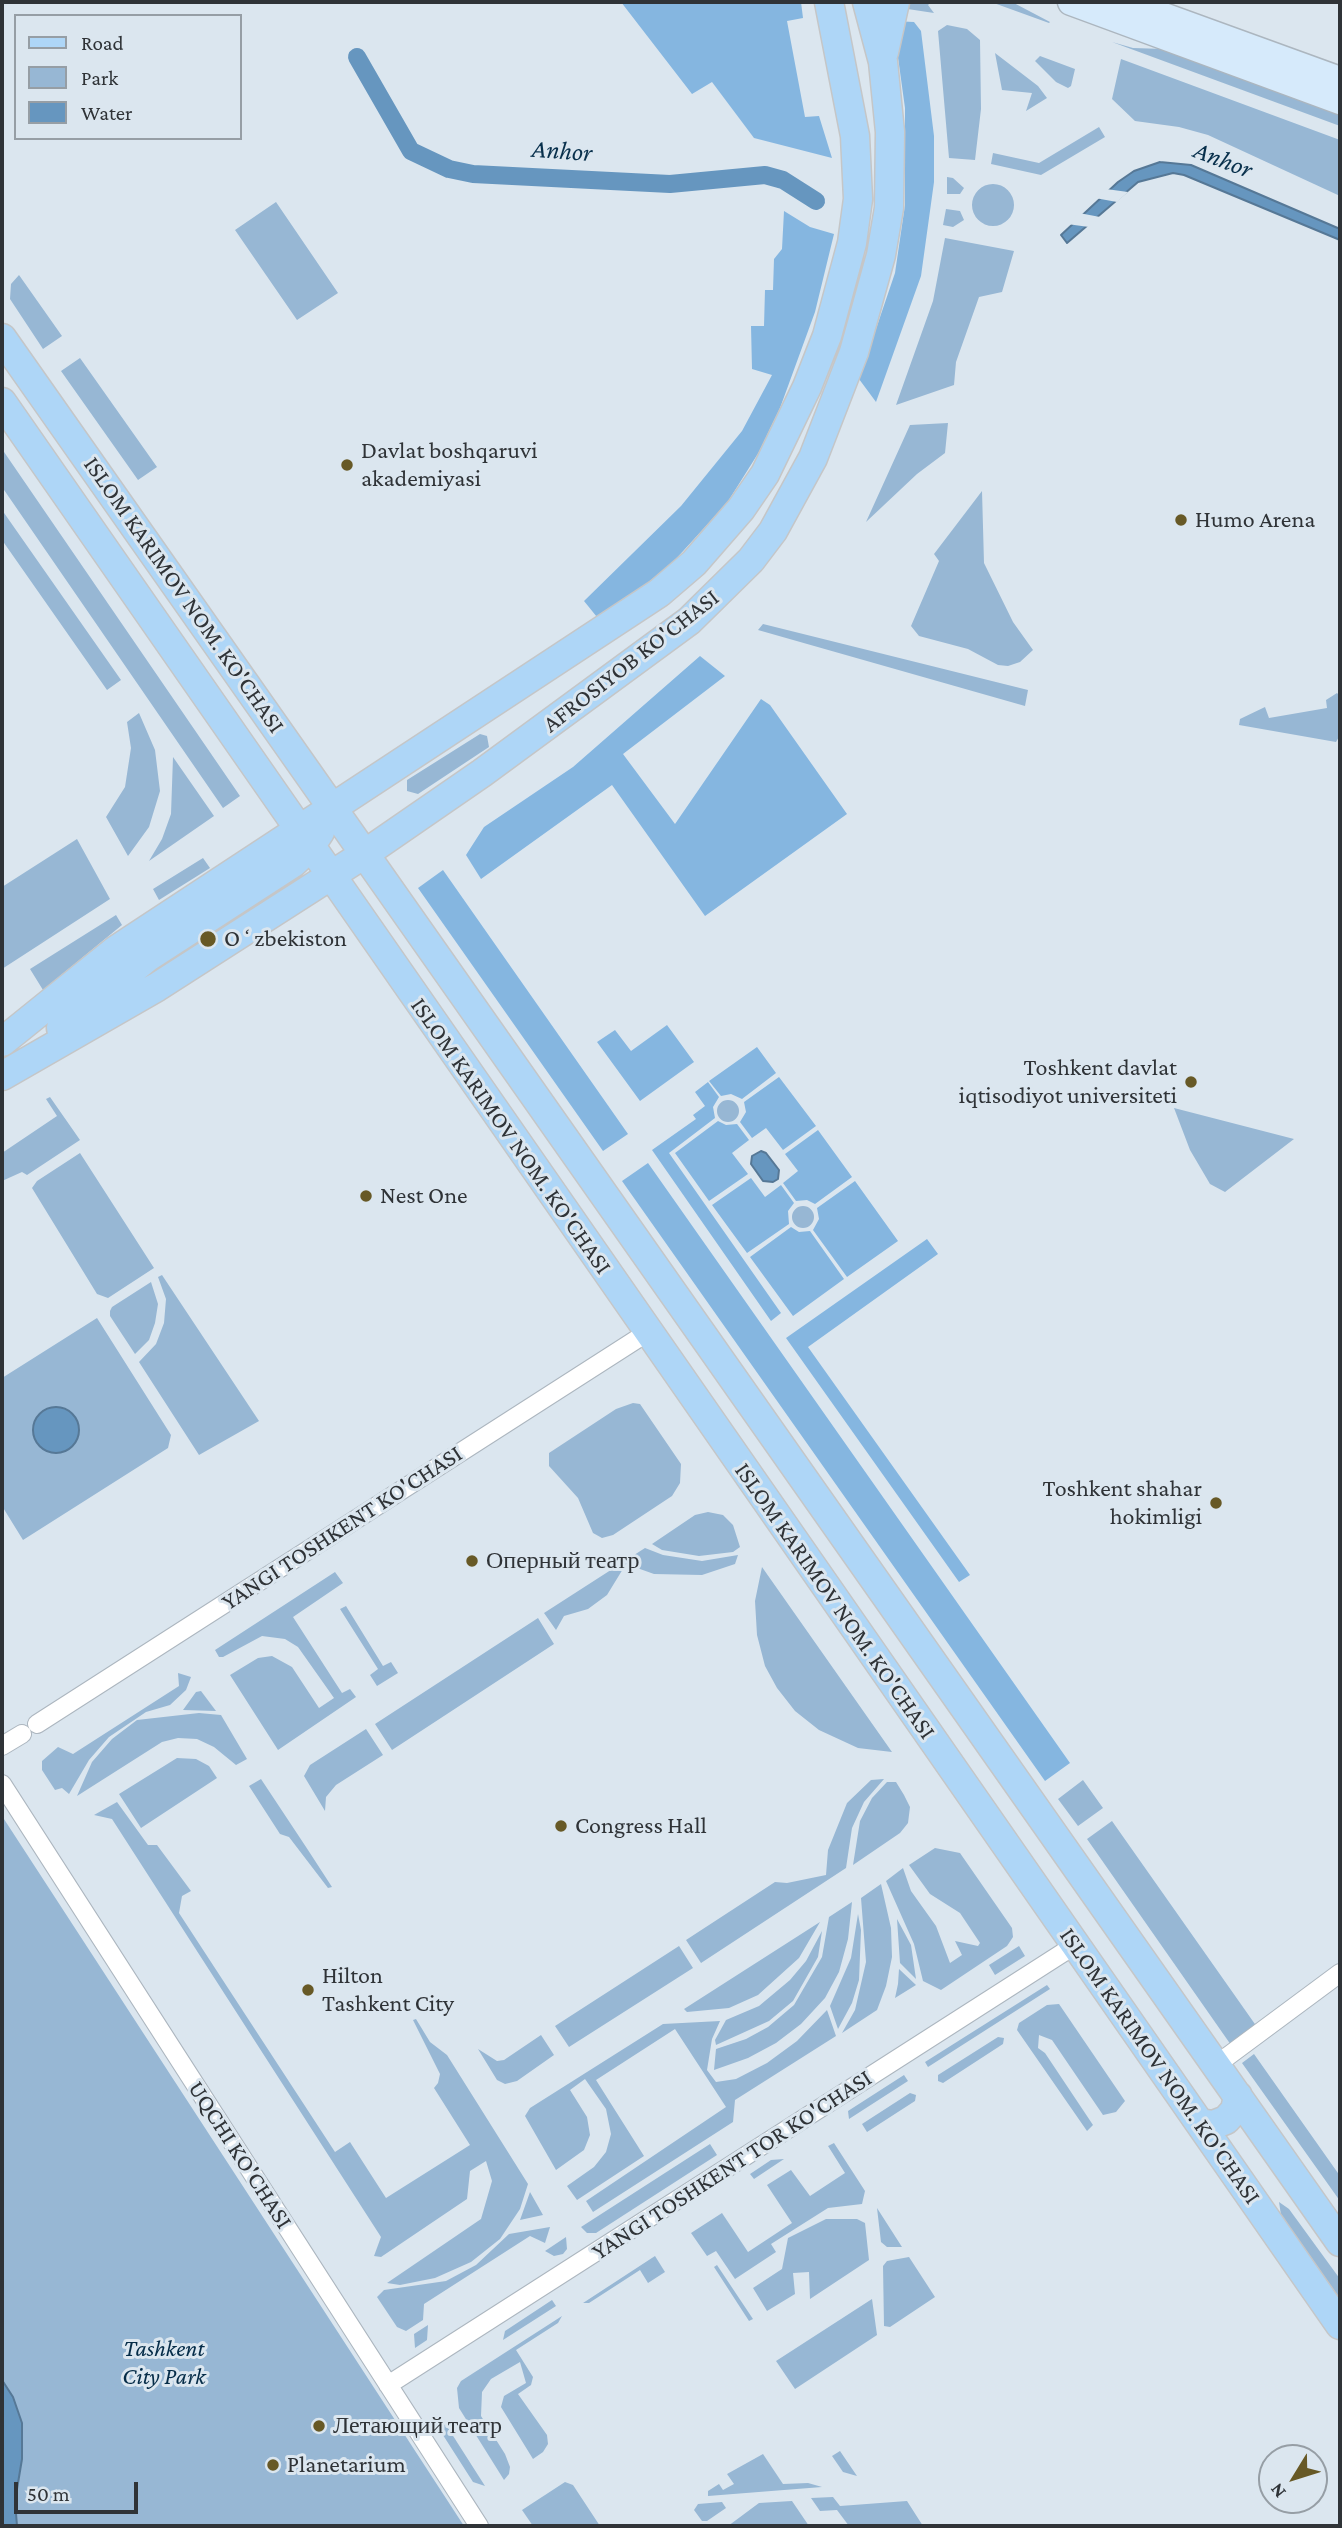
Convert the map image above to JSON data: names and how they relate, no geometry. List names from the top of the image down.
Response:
{
  "streets": {
    "main road": ["ISLOM KARIMOV NOM. KO'CHASI", "AFROSIYOB KO'CHASI"],
    "street": ["YANGI TOSHKENT KO'CHASI", "UQCHI KO'CHASI", "YANGI TOSHKENT TOR KO'CHASI"]
  },
  "crossings": [
    ["ISLOM KARIMOV NOM. KO'CHASI", "AFROSIYOB KO'CHASI"],
    ["ISLOM KARIMOV NOM. KO'CHASI", "YANGI TOSHKENT KO'CHASI"],
    ["ISLOM KARIMOV NOM. KO'CHASI", "YANGI TOSHKENT TOR KO'CHASI"],
    ["UQCHI KO'CHASI", "YANGI TOSHKENT TOR KO'CHASI"]
  ],
  "water": ["Anhor"],
  "parks": ["Tashkent City Park"],
  "places": [
    "Davlat boshqaruvi akademiyasi",
    "Humo Arena",
    "Oʻzbekiston",
    "Toshkent davlat iqtisodiyot universiteti",
    "Nest One",
    "Toshkent shahar hokimligi",
    "Оперный театр",
    "Congress Hall",
    "Hilton Tashkent City",
    "Летающий театр",
    "Planetarium"
  ],
  "legend": ["Road", "Park", "Water"],
  "scale_bar": "50 m",
  "north": "bottom left"
}
